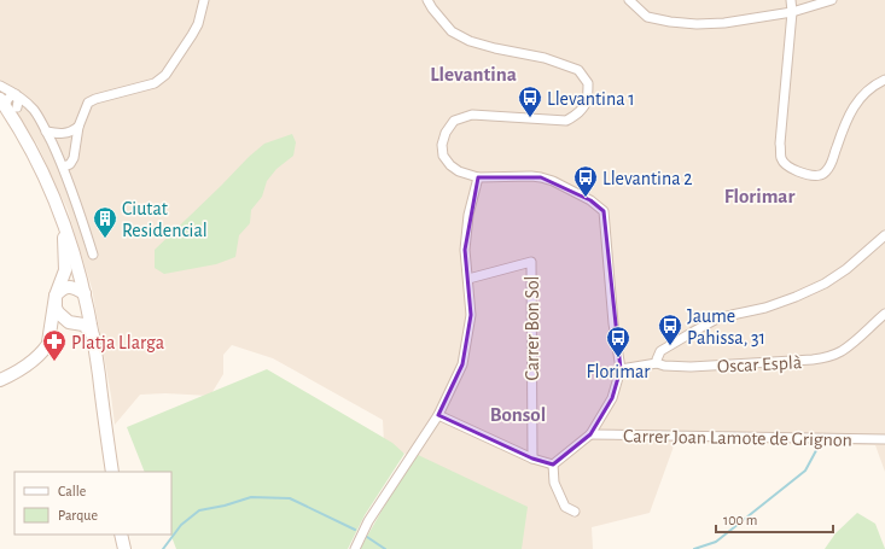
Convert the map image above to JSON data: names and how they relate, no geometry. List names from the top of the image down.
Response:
{
  "streets": {
    "street": ["Carrer Bon Sol", "Oscar Esplà", "Carrer Joan Lamote de Grignon"]
  },
  "districts": ["Llevantina", "Florimar", "Bonsol"],
  "places": {
    "bus stop": [
      "Llevantina 1",
      "Llevantina 2",
      "Jaume Pahissa, 31",
      "Florimar"
    ],
    "building": ["Ciutat Residencial"],
    "pharmacy": ["Platja Llarga"]
  },
  "legend": ["Calle", "Parque"],
  "scale_bar": "100 m"
}
